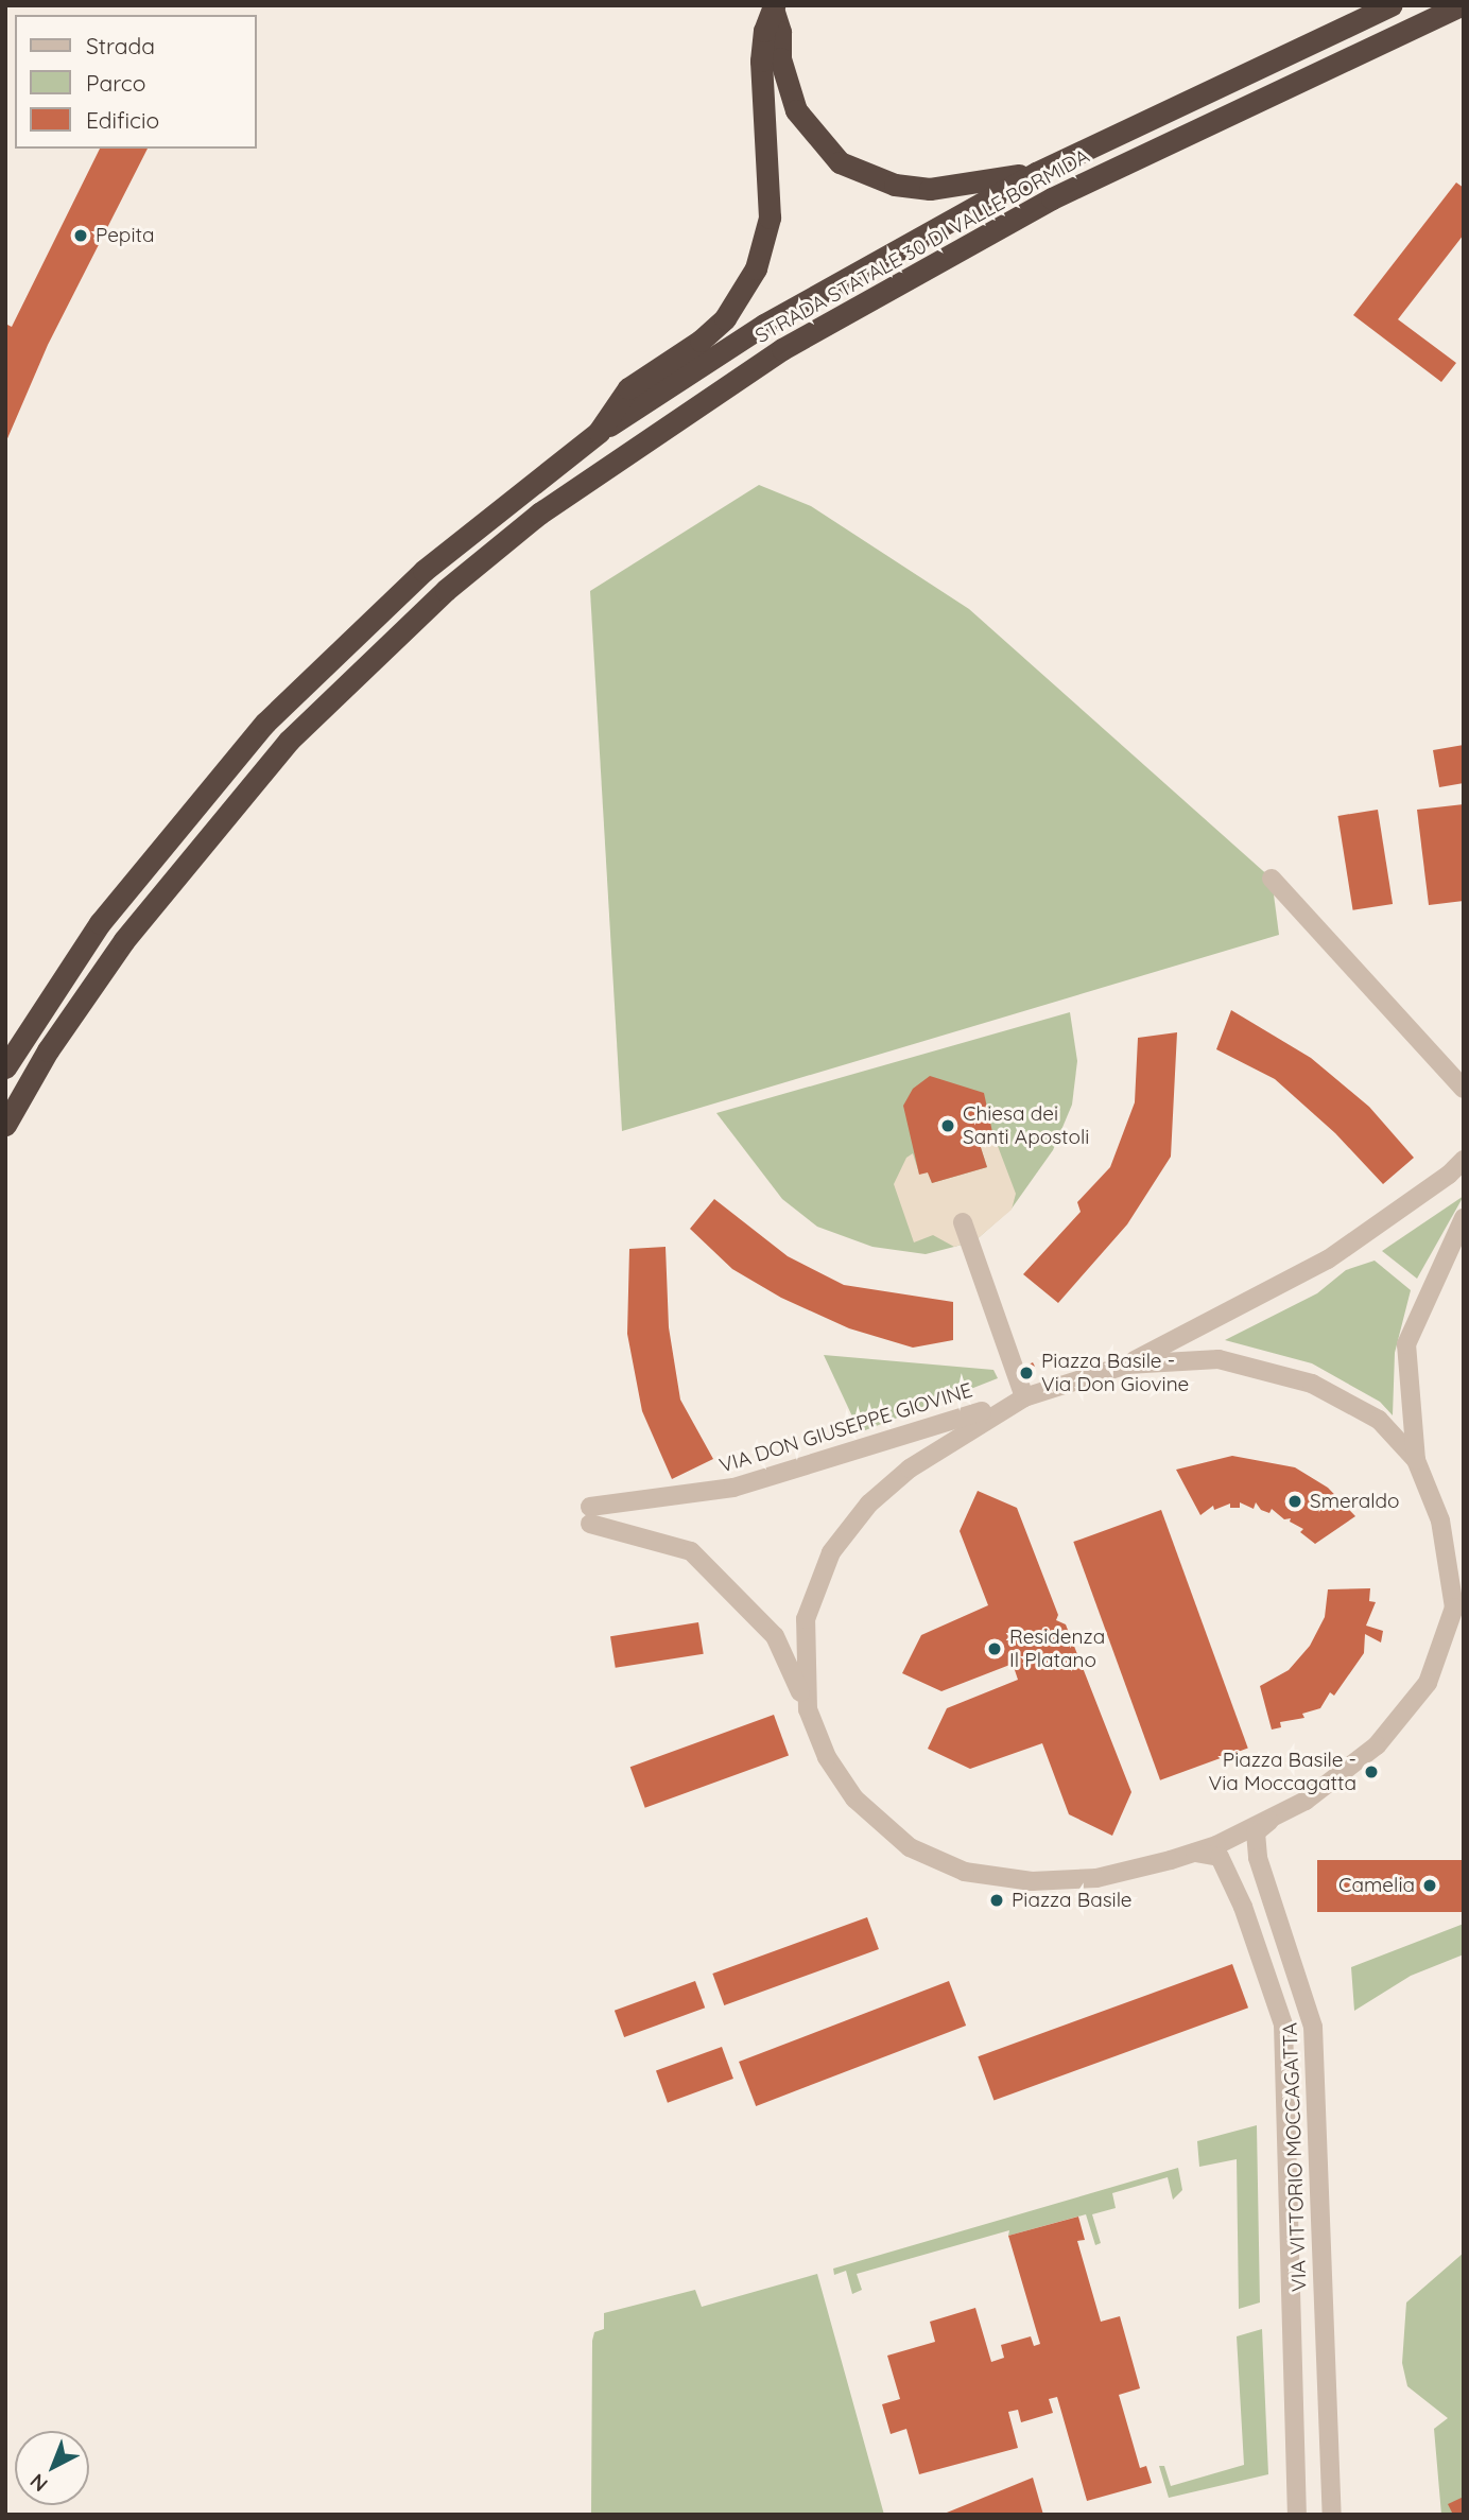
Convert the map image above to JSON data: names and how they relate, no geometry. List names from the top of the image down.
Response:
{
  "streets": {
    "highway": ["STRADA STATALE 30 DI VALLE BORMIDA"],
    "street": ["VIA DON GIUSEPPE GIOVINE", "VIA VITTORIO MOCCAGATTA"]
  },
  "places": [
    "Pepita",
    "Chiesa dei Santi Apostoli",
    "Piazza Basile - Via Don Giovine",
    "Smeraldo",
    "Residenza Il Platano",
    "Piazza Basile - Via Moccagatta",
    "Camelia",
    "Piazza Basile"
  ],
  "legend": ["Strada", "Parco", "Edificio"],
  "north": "bottom left"
}
